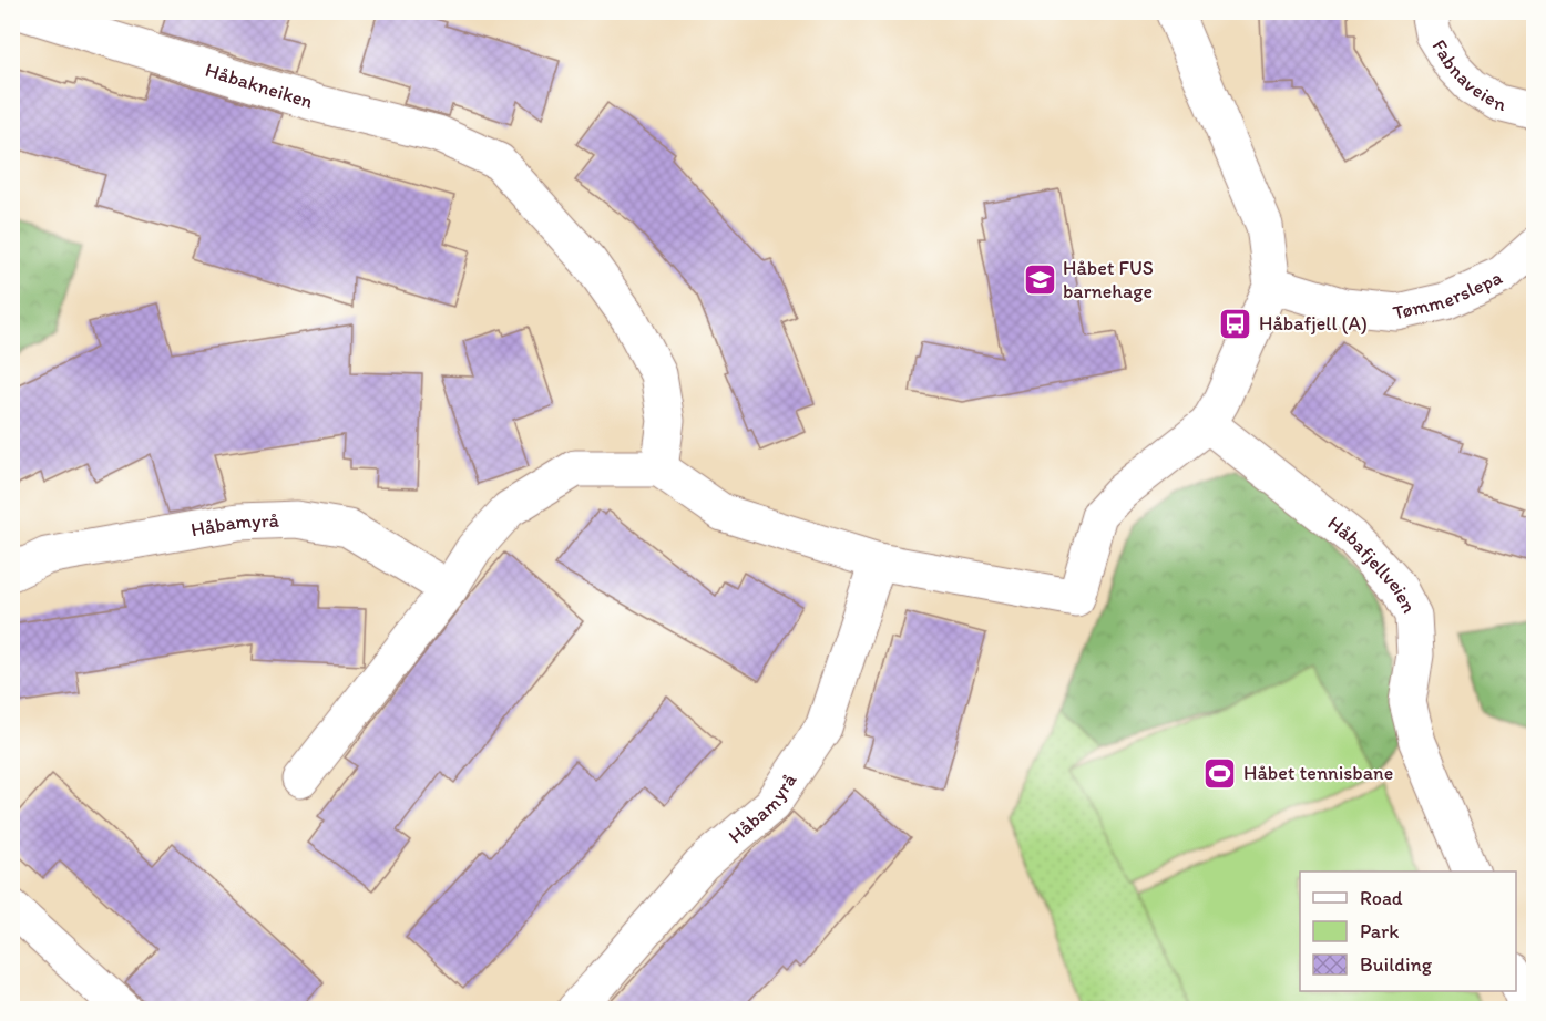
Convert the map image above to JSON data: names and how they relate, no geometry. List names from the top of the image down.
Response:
{
  "streets": {
    "street": [
      "Fabnaveien",
      "Håbakneiken",
      "Tømmerslepa",
      "Håbamyrå",
      "Håbafjellveien"
    ]
  },
  "places": {
    "school or university": ["Håbet FUS barnehage"],
    "bus stop": ["Håbafjell (A)"],
    "sports": ["Håbet tennisbane"]
  },
  "legend": ["Road", "Park", "Building"]
}
